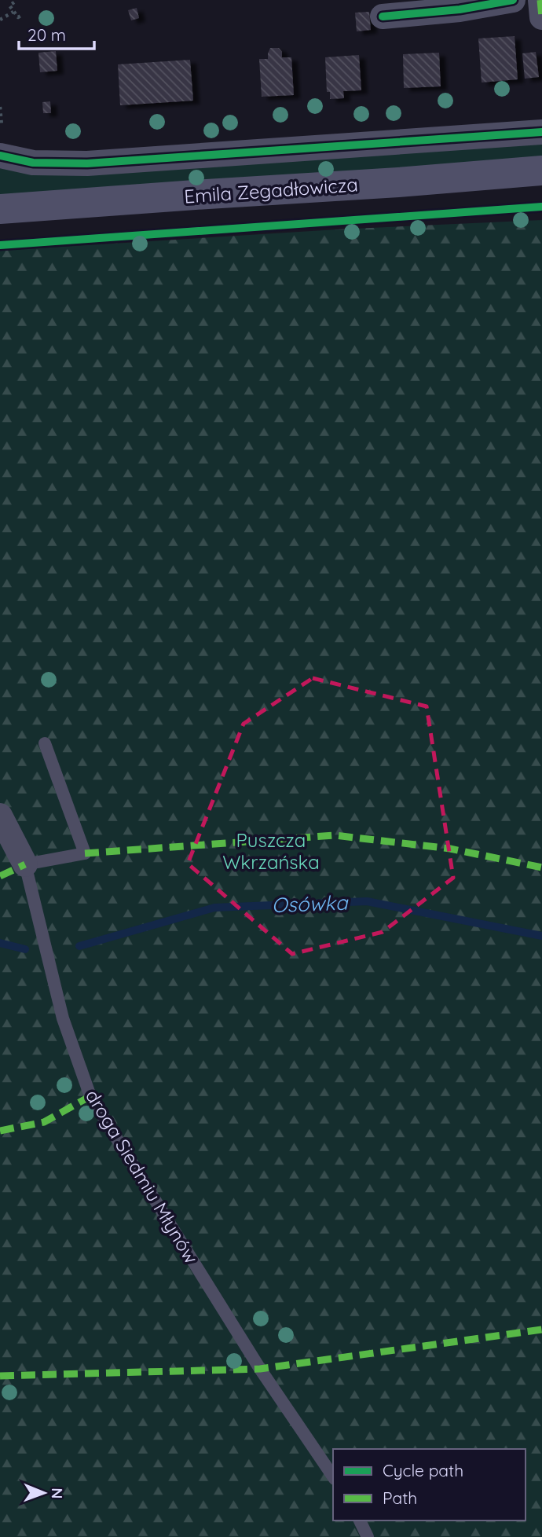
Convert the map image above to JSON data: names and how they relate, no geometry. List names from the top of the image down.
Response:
{
  "streets": {
    "main road": ["Emila Zegadłowicza"],
    "street": ["droga Siedmiu Młynów"]
  },
  "water": ["Osówka"],
  "parks": ["Puszcza Wkrzańska"],
  "legend": ["Cycle path", "Path"],
  "scale_bar": "20 m",
  "north": "right"
}
